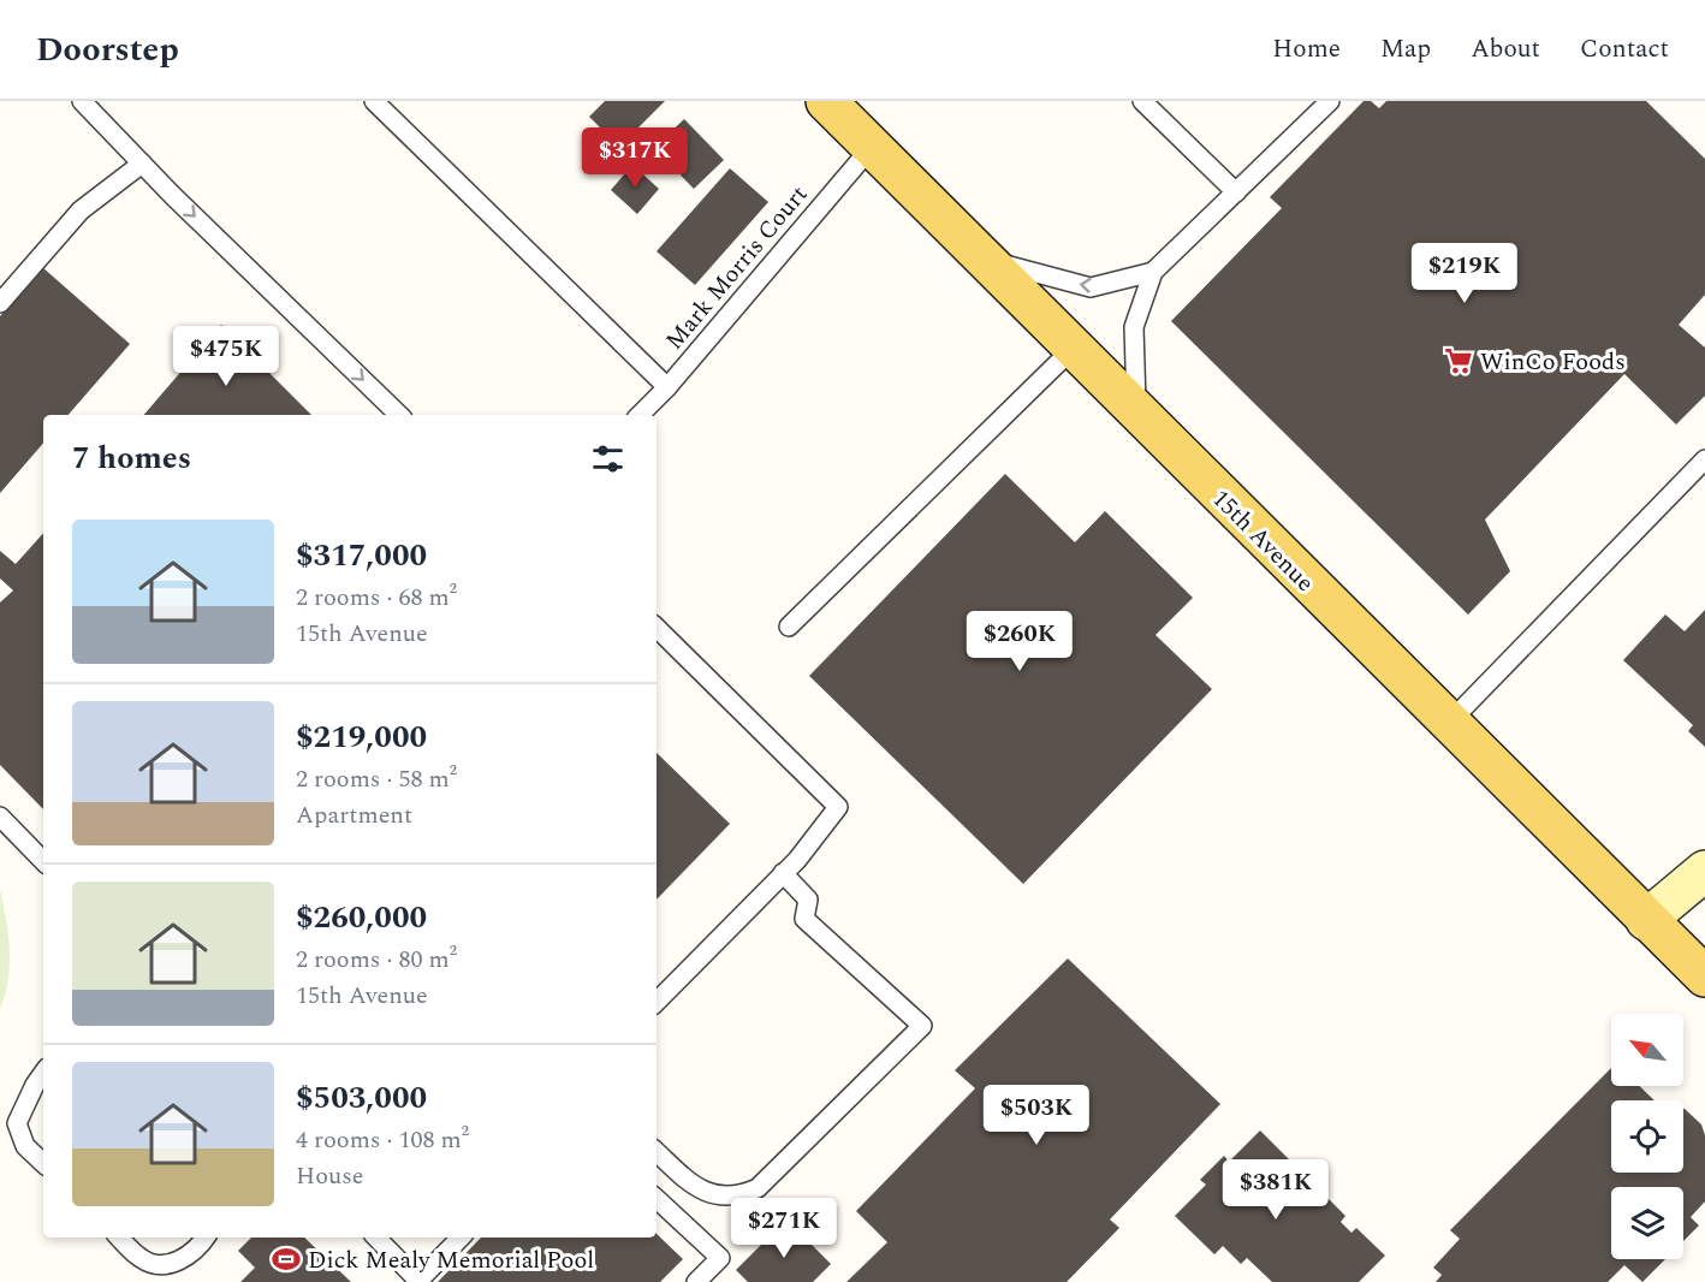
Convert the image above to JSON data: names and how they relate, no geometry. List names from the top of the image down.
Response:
{
  "streets": {
    "main road": ["15th Avenue"],
    "lane": ["Mark Morris Court"]
  },
  "crossings": [
    ["Mark Morris Court", "15th Avenue"]
  ],
  "places": {
    "supermarket": ["WinCo Foods"],
    "sports": ["Dick Mealy Memorial Pool"]
  },
  "north": "top left",
  "page": {
    "header": "Doorstep",
    "nav": [
      "Home",
      "Map",
      "About",
      "Contact"
    ],
    "price": [
      "$317K",
      "$219K",
      "$475K",
      "$260K",
      "$503K",
      "$381K",
      "$271K"
    ],
    "heading": "7 homes",
    "list": [
      {
        "name": "$317,000",
        "note": "2 rooms · 68 m² · 15th Avenue"
      },
      {
        "name": "$219,000",
        "note": "2 rooms · 58 m² · Apartment"
      },
      {
        "name": "$260,000",
        "note": "2 rooms · 80 m² · 15th Avenue"
      },
      {
        "name": "$503,000",
        "note": "4 rooms · 108 m² · House"
      }
    ]
  }
}
